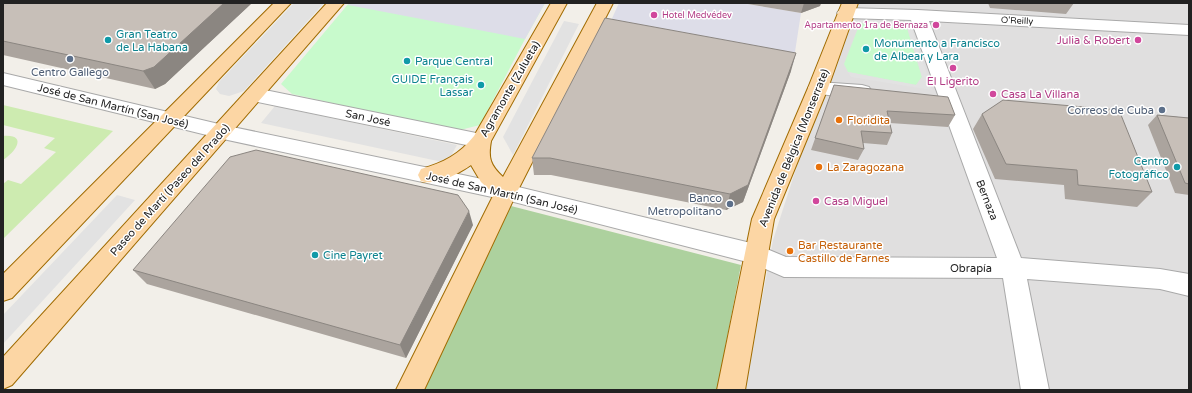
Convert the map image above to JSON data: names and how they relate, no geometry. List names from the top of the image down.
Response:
{
  "streets": {
    "main road": ["Agramonte (Zulueta)", "Avenida de Bélgica (Monserrate)", "Paseo de Martí (Paseo del Prado)"],
    "street": [
      "O'Reilly",
      "José de San Martín (San José)",
      "San José",
      "Bernaza",
      "Obrapía"
    ]
  },
  "crossings": [
    ["O'Reilly", "Avenida de Bélgica (Monserrate)"],
    ["O'Reilly", "Bernaza"],
    ["Agramonte (Zulueta)", "José de San Martín (San José)"],
    ["Agramonte (Zulueta)", "San José"],
    ["José de San Martín (San José)", "Avenida de Bélgica (Monserrate)"],
    ["José de San Martín (San José)", "Paseo de Martí (Paseo del Prado)"],
    ["José de San Martín (San José)", "Obrapía"],
    ["San José", "Paseo de Martí (Paseo del Prado)"],
    ["Avenida de Bélgica (Monserrate)", "Obrapía"],
    ["Bernaza", "Obrapía"]
  ],
  "places": [
    "Hotel Medvédev",
    "Apartamento 1ra de Bernaza",
    "Gran Teatro de La Habana",
    "Julia & Robert",
    "Monumento a Francisco de Albear y Lara",
    "Centro Gallego",
    "Parque Central",
    "El Ligerito",
    "GUIDE Français Lassar",
    "Casa La Villana",
    "Correos de Cuba",
    "Floridita",
    "La Zaragozana",
    "Centro Fotográfico",
    "Casa Miguel",
    "Banco Metropolitano",
    "Bar Restaurante Castillo de Farnes",
    "Cine Payret"
  ]
}
